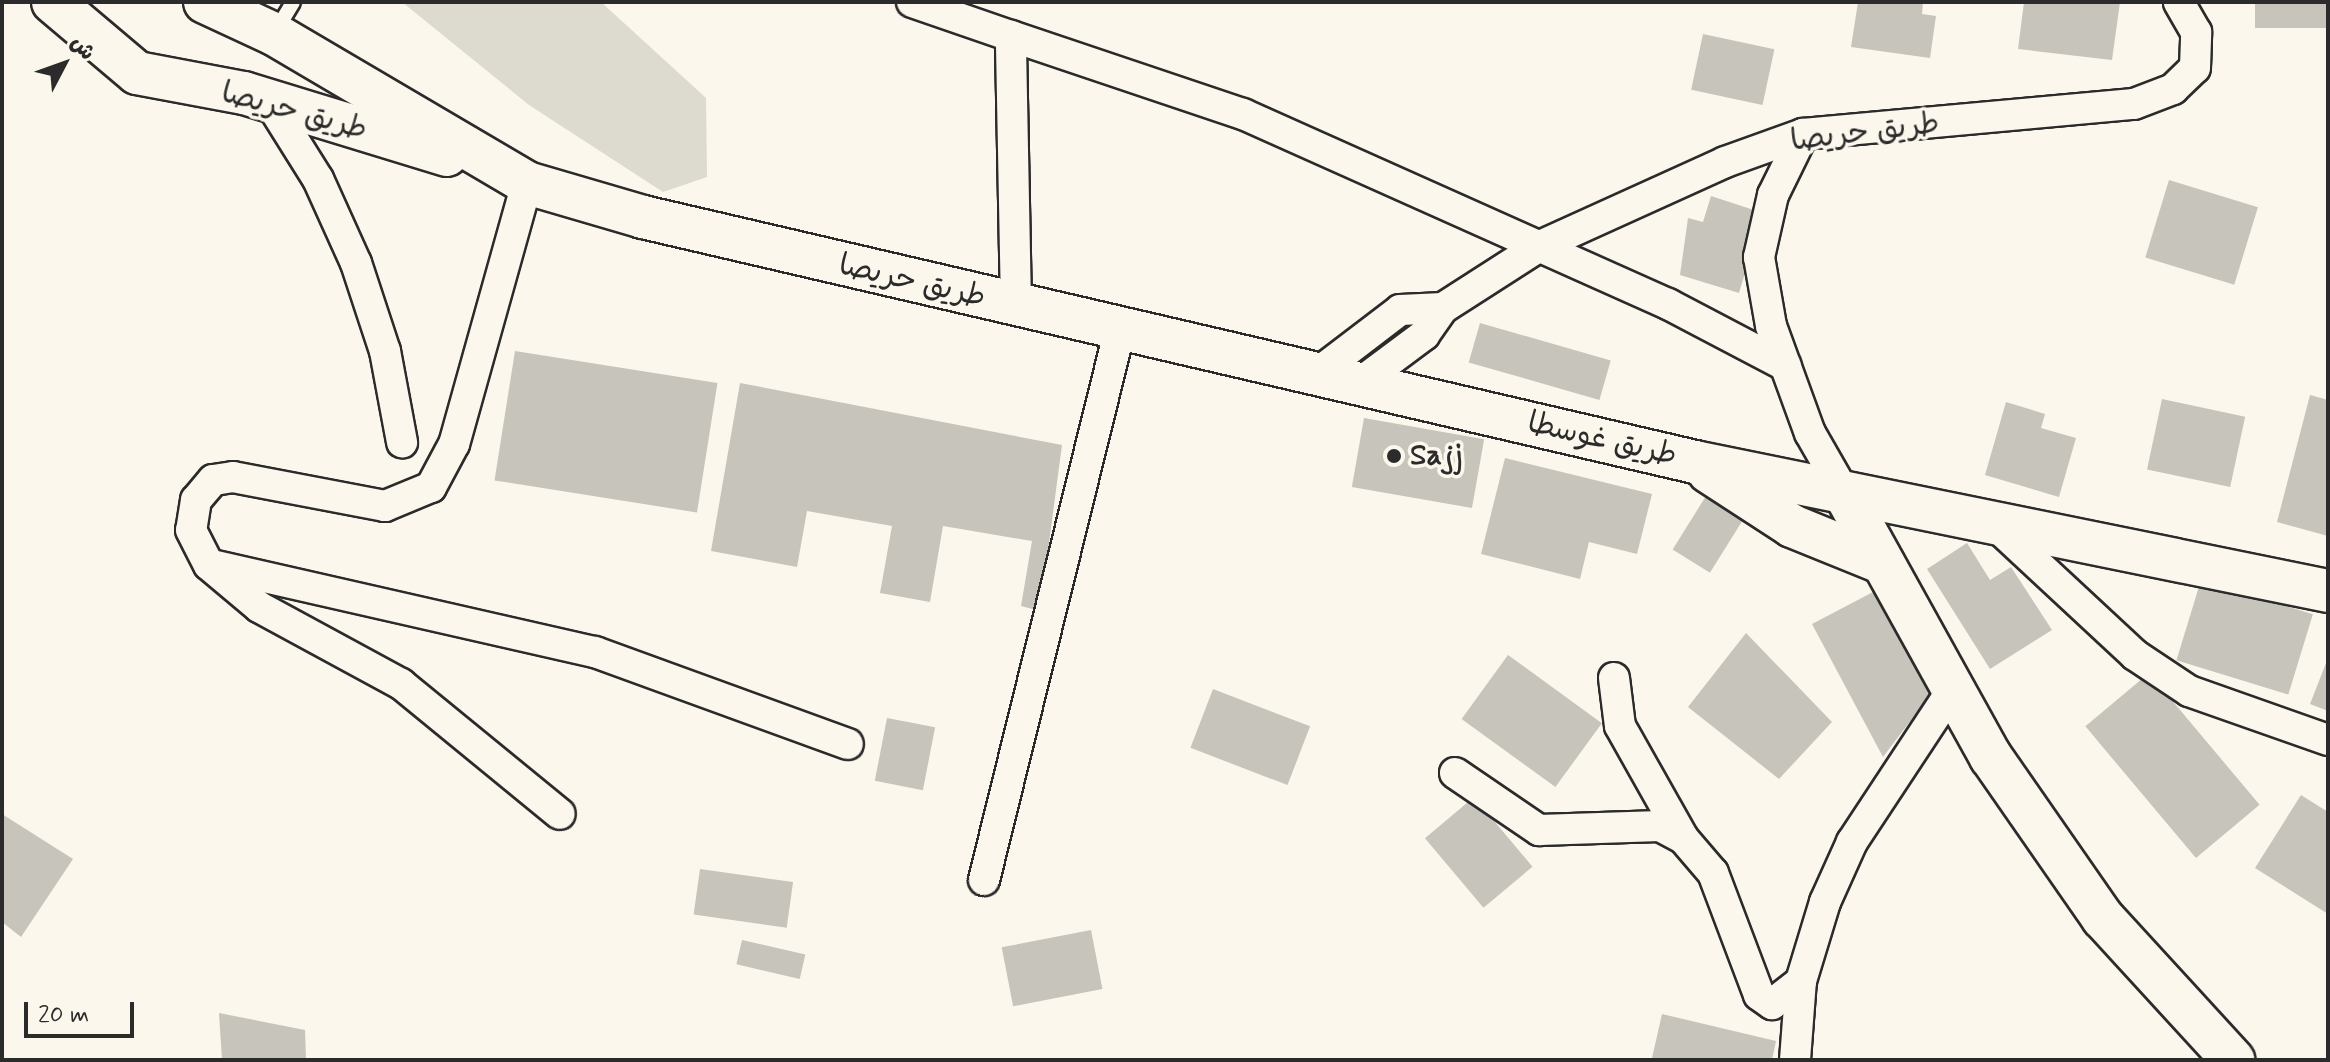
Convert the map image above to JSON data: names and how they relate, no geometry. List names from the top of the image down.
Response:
{
  "streets": {
    "main road": ["طريق حريصا", "طريق غوسطا"]
  },
  "crossings": [
    ["طريق حريصا", "طريق غوسطا"]
  ],
  "places": ["Sajj"],
  "scale_bar": "20 m",
  "north": "top right"
}
